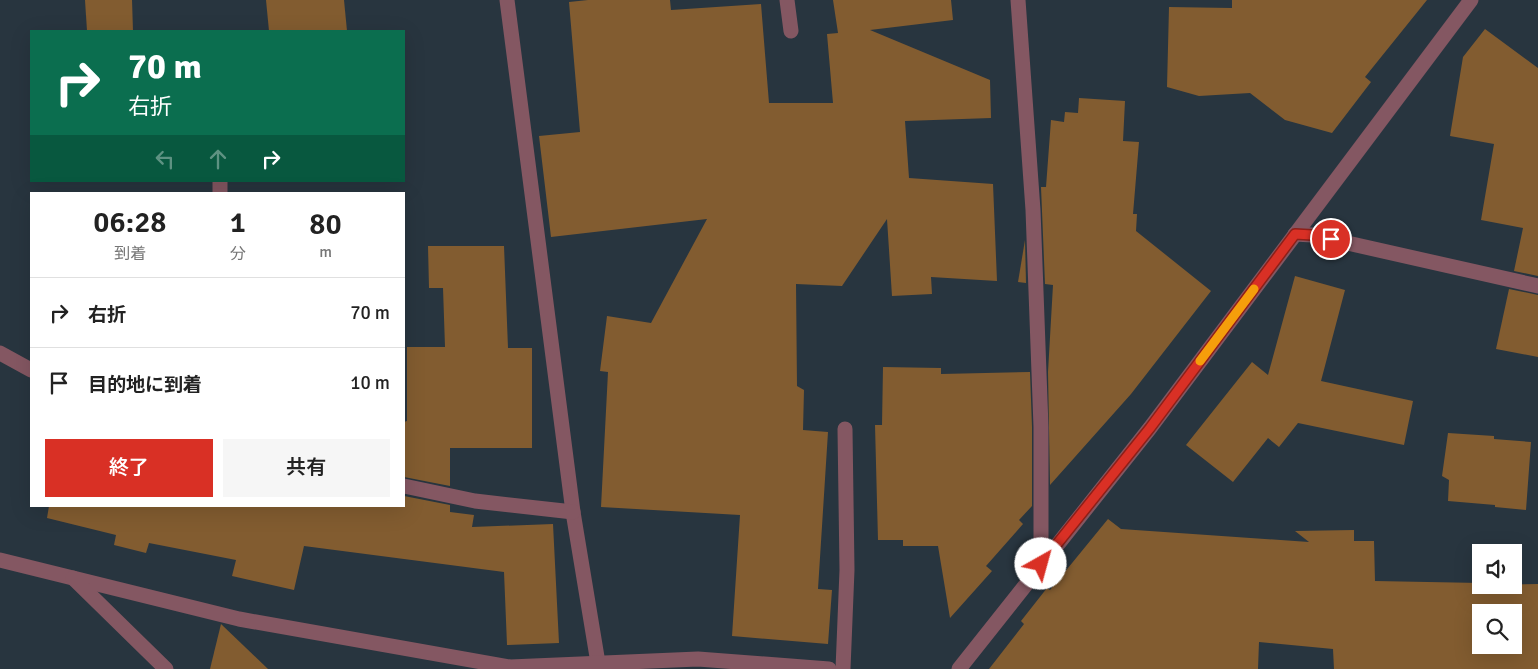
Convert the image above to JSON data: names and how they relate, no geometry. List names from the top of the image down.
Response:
{
  "page": {
    "turn": ["70 m", "右折"],
    "eta": [
      "06:28",
      "到着",
      "1",
      "分",
      "80",
      "m"
    ],
    "list": [
      {
        "name": "右折",
        "value": "70 m"
      },
      {
        "name": "目的地に到着",
        "value": "10 m"
      }
    ],
    "buttons": ["終了", "共有"]
  }
}
